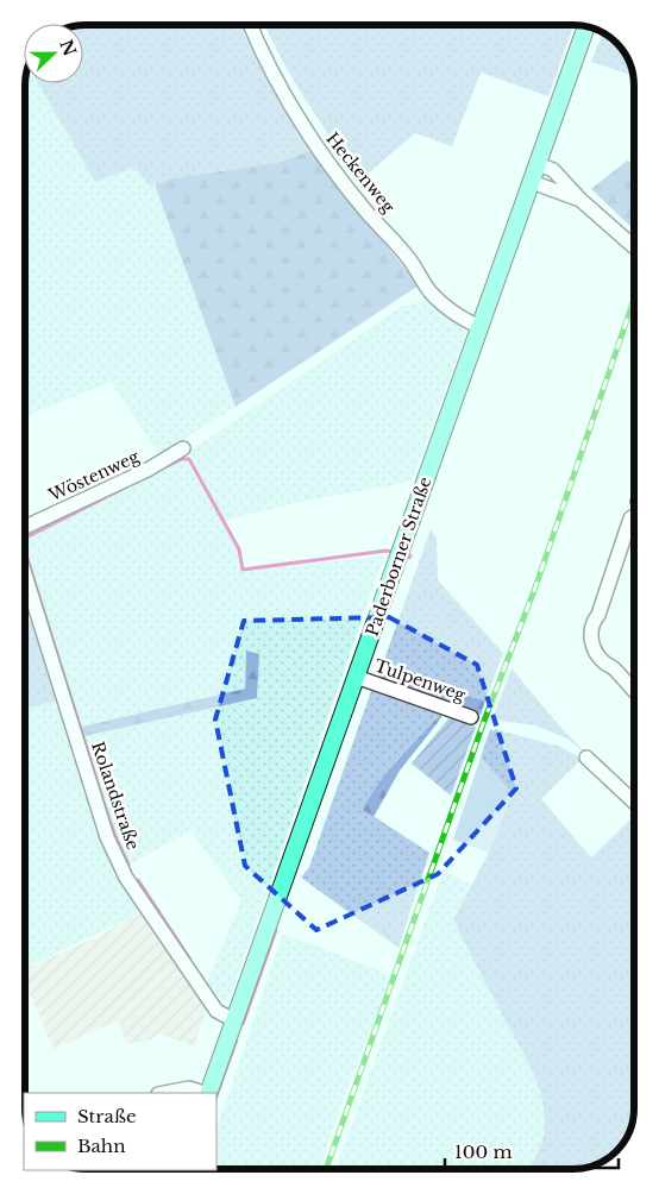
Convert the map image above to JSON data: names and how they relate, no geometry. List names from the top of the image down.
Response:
{
  "streets": {
    "main road": ["Paderborner Straße"],
    "street": [
      "Heckenweg",
      "Wöstenweg",
      "Tulpenweg",
      "Rolandstraße"
    ]
  },
  "crossings": [
    ["Heckenweg", "Paderborner Straße"],
    ["Paderborner Straße", "Tulpenweg"],
    ["Paderborner Straße", "Rolandstraße"]
  ],
  "legend": ["Straße", "Bahn"],
  "scale_bar": "100 m",
  "north": "right"
}
